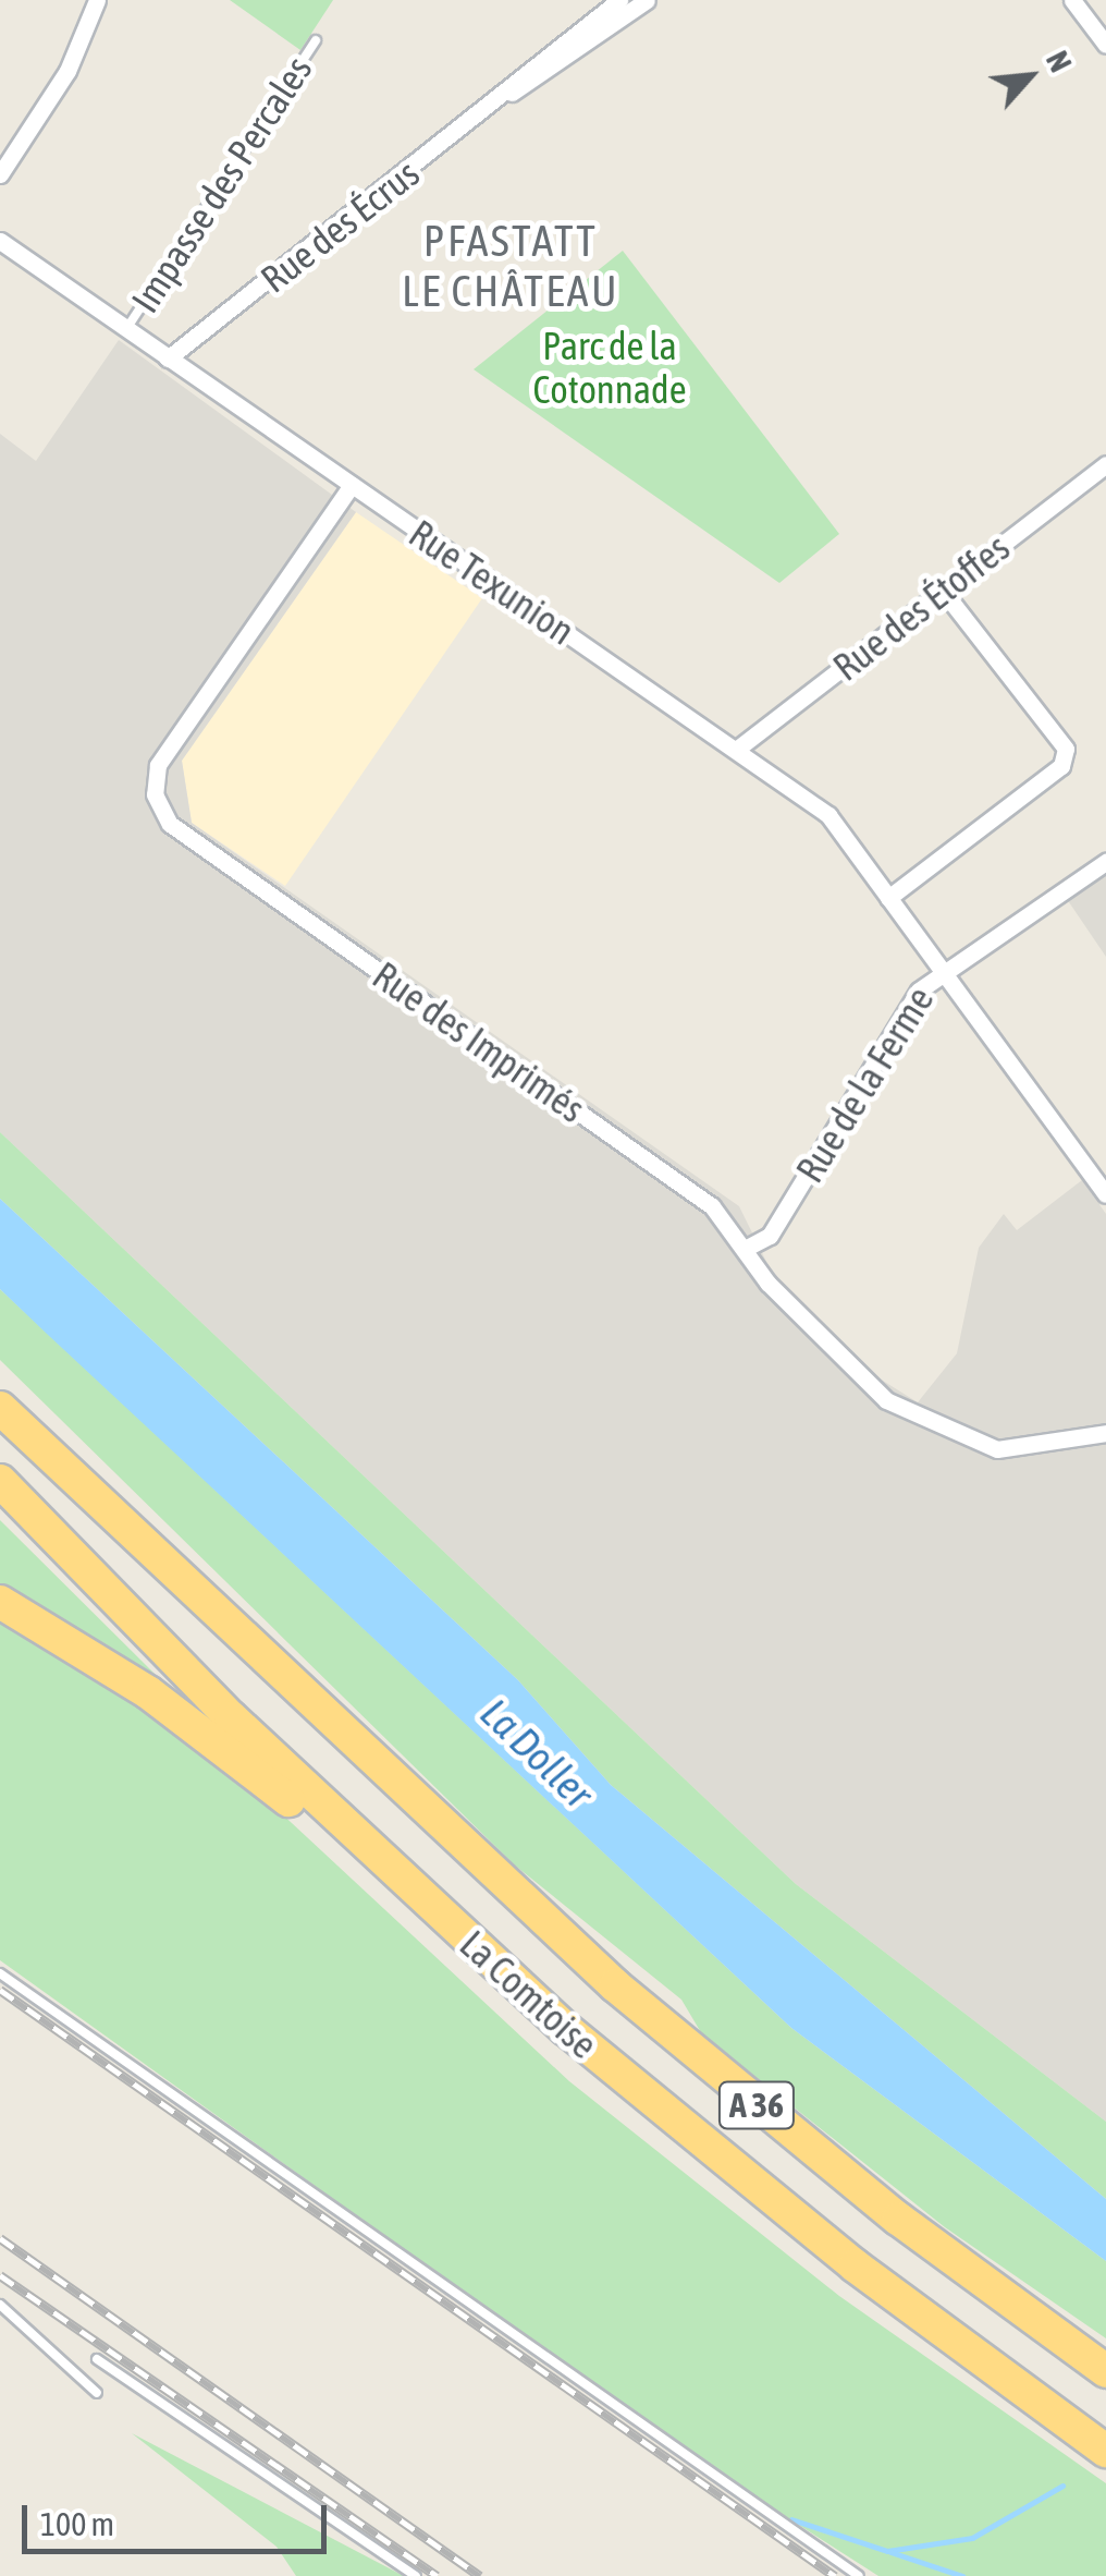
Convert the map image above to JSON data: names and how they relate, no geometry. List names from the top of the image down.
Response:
{
  "streets": {
    "highway": ["La Comtoise", "A 36"],
    "street": [
      "Rue des Écrus",
      "Rue Texunion",
      "Rue des Étoffes",
      "Rue des Imprimés",
      "Rue de la Ferme"
    ],
    "lane": ["Impasse des Percales"]
  },
  "crossings": [
    ["Impasse des Percales", "Rue Texunion"],
    ["Rue des Écrus", "Rue Texunion"],
    ["Rue Texunion", "Rue des Étoffes"],
    ["Rue Texunion", "Rue des Imprimés"],
    ["Rue Texunion", "Rue de la Ferme"],
    ["Rue des Imprimés", "Rue de la Ferme"]
  ],
  "districts": ["PFASTATT LE CHÂTEAU"],
  "water": ["La Doller"],
  "parks": ["Parc de la Cotonnade"],
  "scale_bar": "100 m",
  "north": "top right"
}
